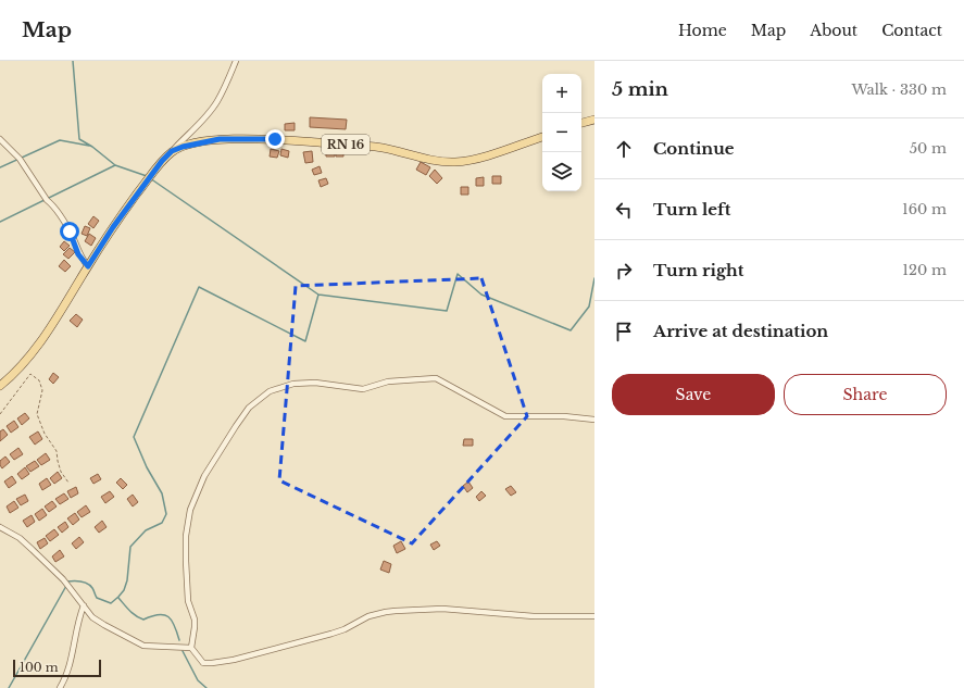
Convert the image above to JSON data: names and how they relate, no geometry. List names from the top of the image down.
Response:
{
  "streets": {
    "main road": ["RN 16"]
  },
  "scale_bar": "100 m",
  "page": {
    "header": "Map",
    "nav": [
      "Home",
      "Map",
      "About",
      "Contact"
    ],
    "heading": ["5 min", "Walk · 330 m"],
    "map_buttons": ["+", "−"],
    "list": [
      ["Continue", "50 m"],
      ["Turn left", "160 m"],
      ["Turn right", "120 m"],
      "Arrive at destination"
    ],
    "buttons": ["Save", "Share"],
    "scale": "100 m"
  }
}
